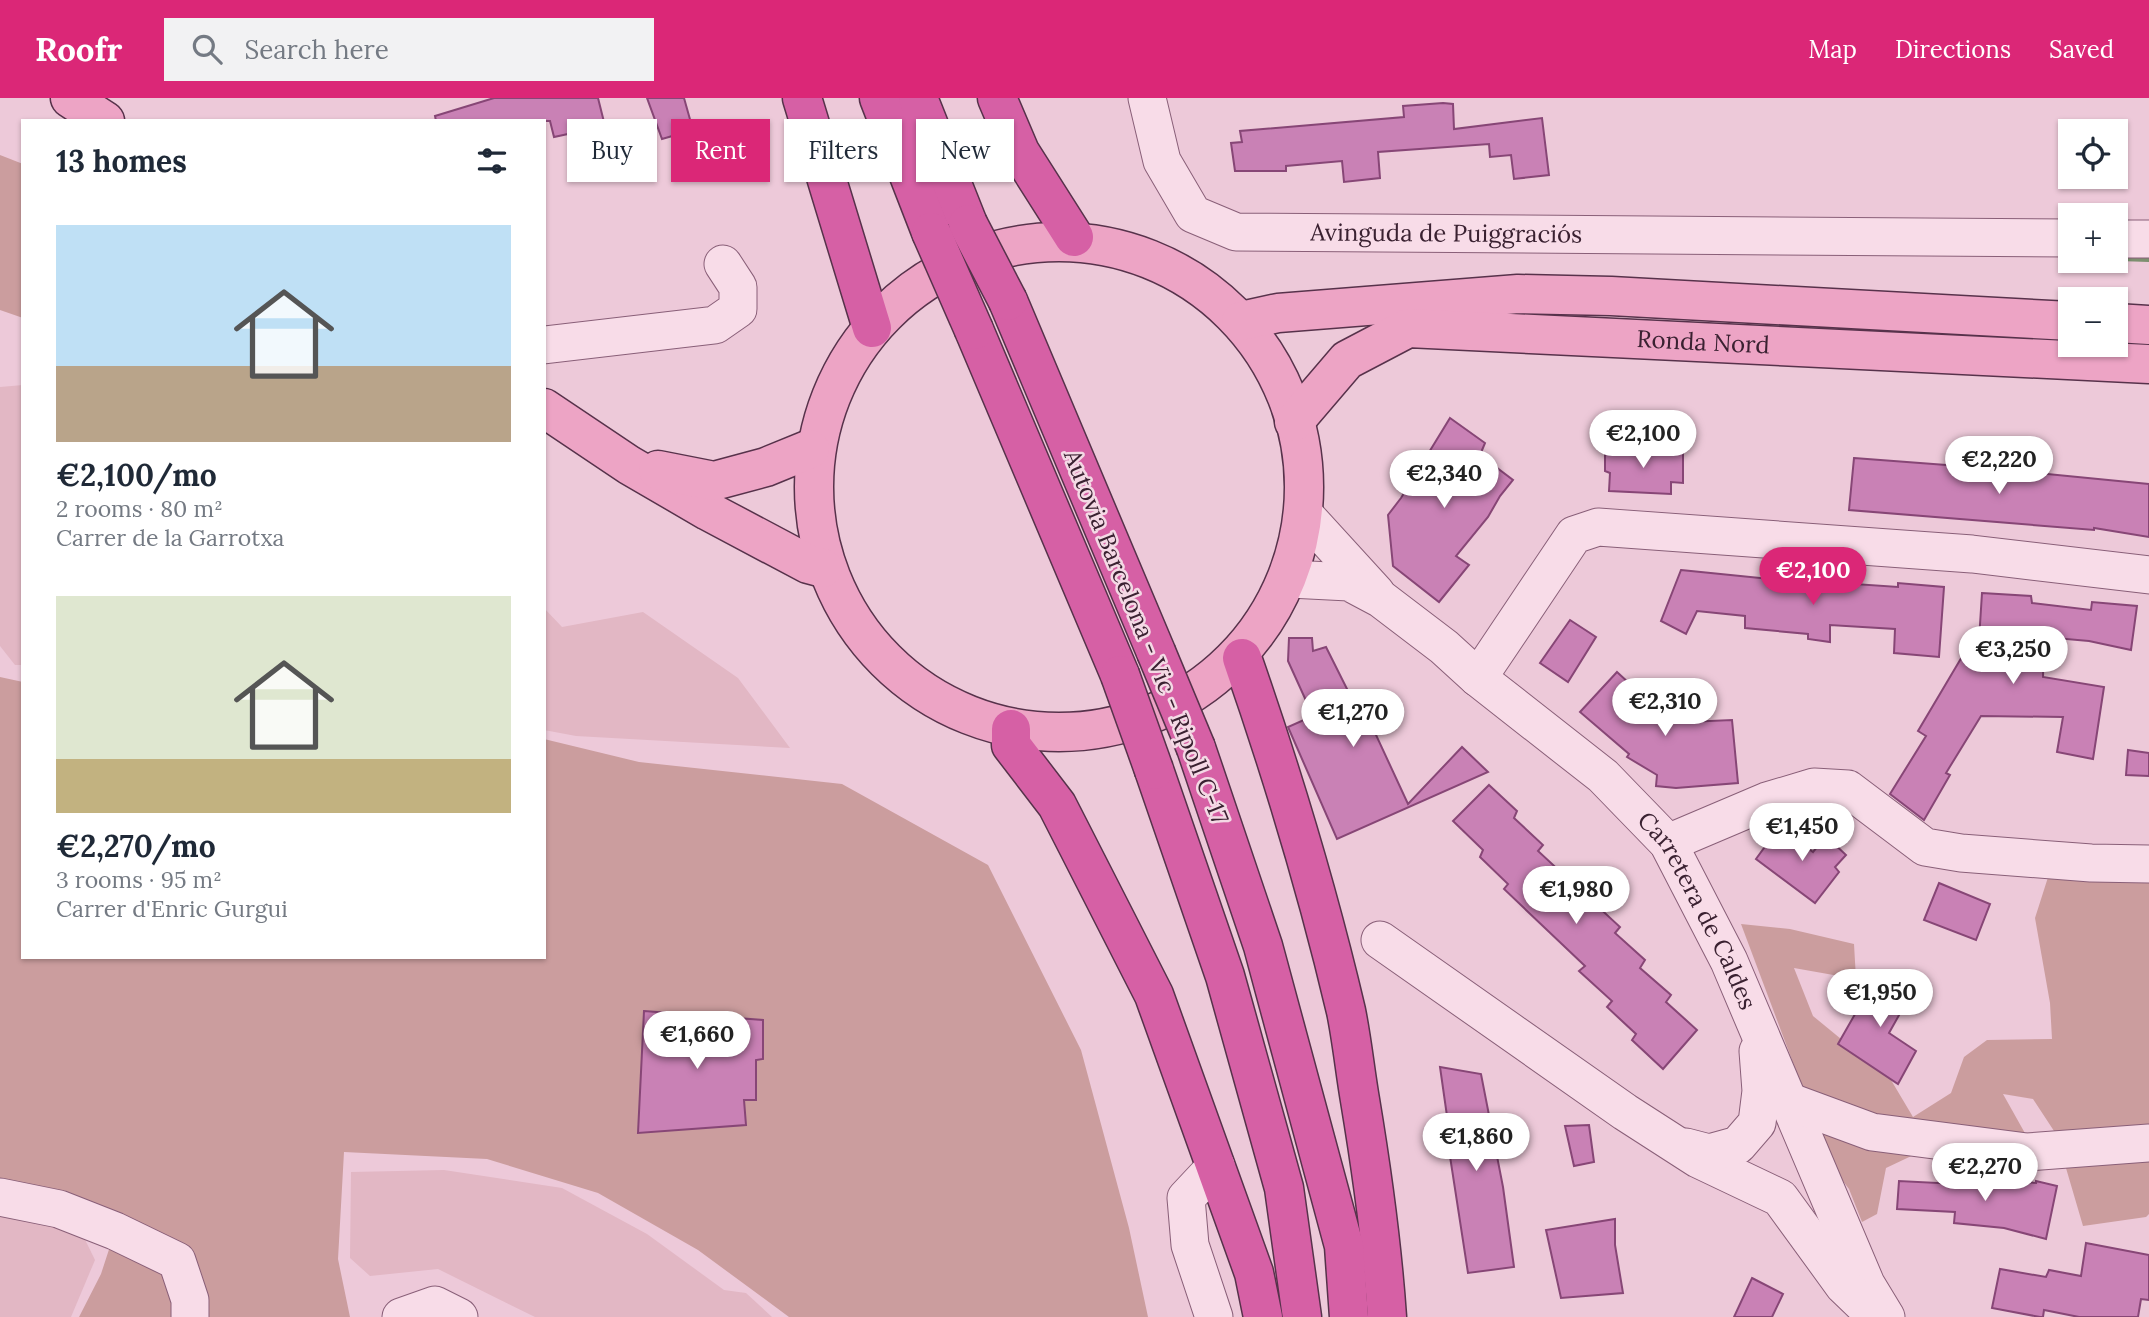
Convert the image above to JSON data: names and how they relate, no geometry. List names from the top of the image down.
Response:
{
  "streets": {
    "highway": ["Autovia Barcelona - Vic - Ripoll C-17"],
    "main road": ["Ronda Nord"],
    "street": ["Avinguda de Puiggraciós", "Carretera de Caldes"]
  },
  "page": {
    "header": "Roofr",
    "search": "Search here",
    "nav": ["Map", "Directions", "Saved"],
    "map_buttons": ["+", "−"],
    "chip": [
      "Buy",
      "Rent",
      "Filters",
      "New"
    ],
    "heading": "13 homes",
    "list": [
      {
        "name": "€2,100/mo",
        "note": "2 rooms · 80 m² · Carrer de la Garrotxa"
      },
      {
        "name": "€2,270/mo",
        "note": "3 rooms · 95 m² · Carrer d'Enric Gurgui"
      }
    ],
    "price": [
      "€2,100",
      "€2,220",
      "€2,340",
      "€2,100",
      "€3,250",
      "€2,310",
      "€1,270",
      "€1,450",
      "€1,980",
      "€1,950",
      "€1,660",
      "€1,860",
      "€2,270"
    ]
  }
}
